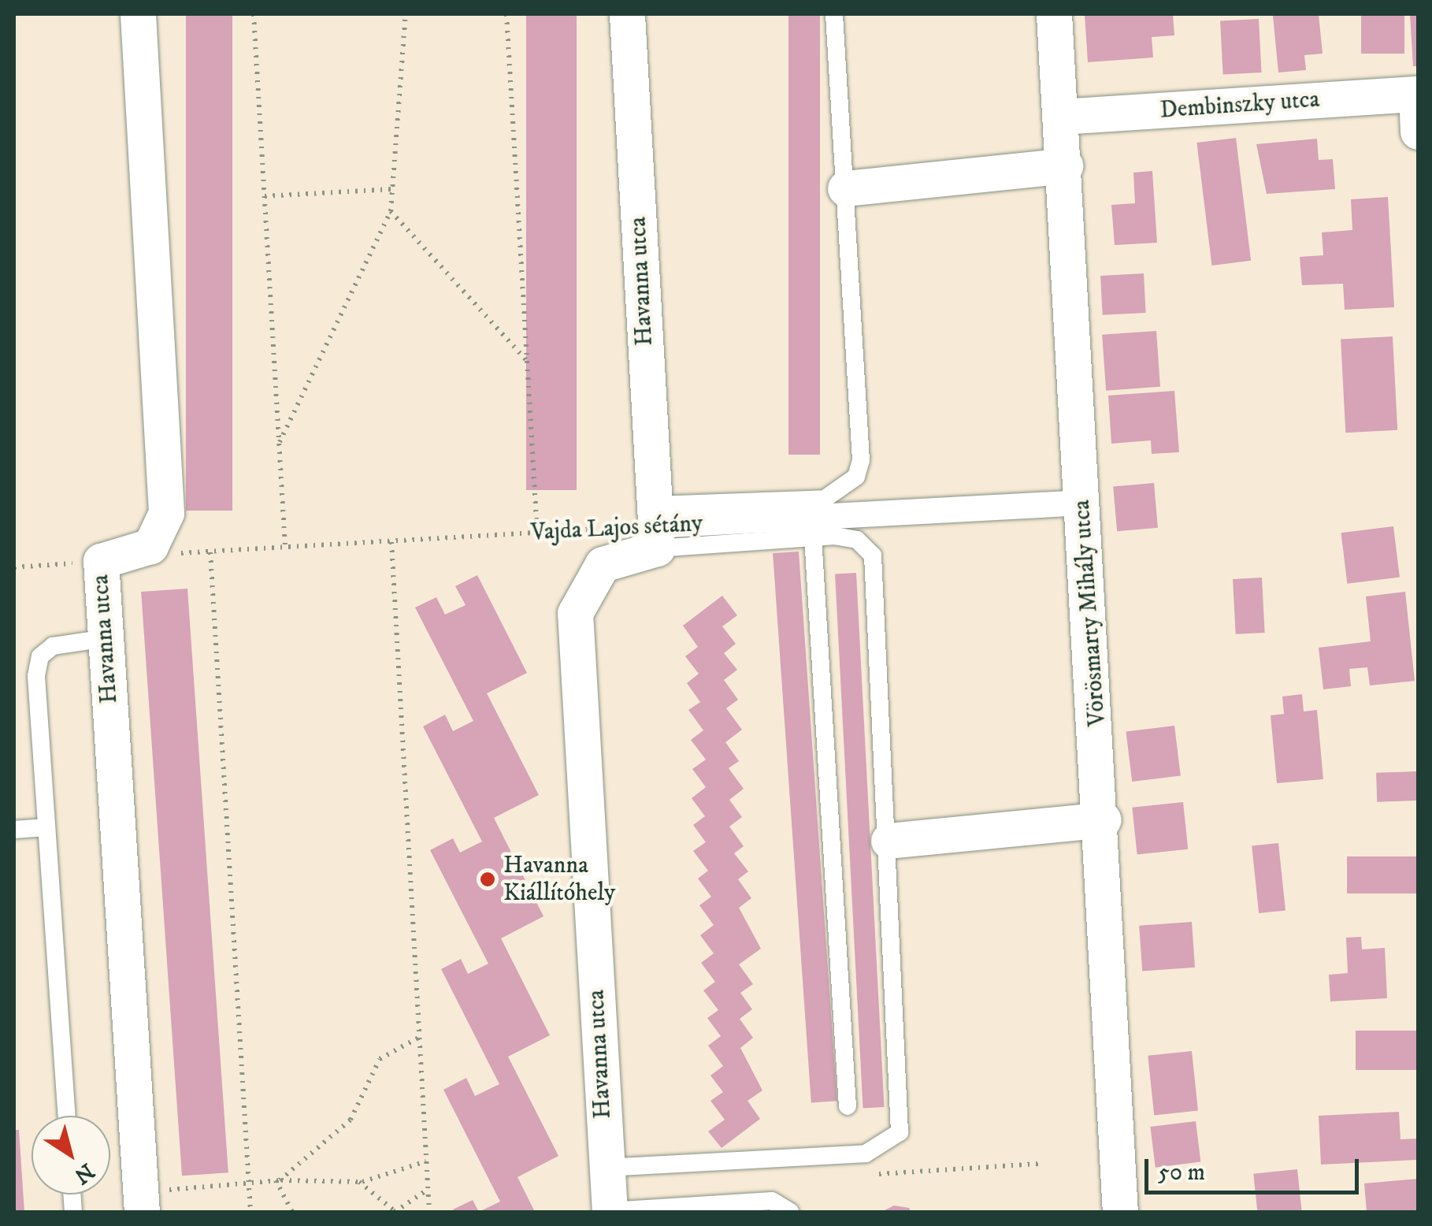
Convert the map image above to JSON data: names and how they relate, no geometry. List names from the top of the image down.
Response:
{
  "streets": {
    "street": [
      "Dembinszky utca",
      "Havanna utca",
      "Vajda Lajos sétány",
      "Vörösmarty Mihály utca"
    ]
  },
  "crossings": [
    ["Dembinszky utca", "Vörösmarty Mihály utca"],
    ["Havanna utca", "Vajda Lajos sétány"],
    ["Vajda Lajos sétány", "Vörösmarty Mihály utca"]
  ],
  "places": ["Havanna Kiállítóhely"],
  "scale_bar": "50 m",
  "north": "bottom right"
}
